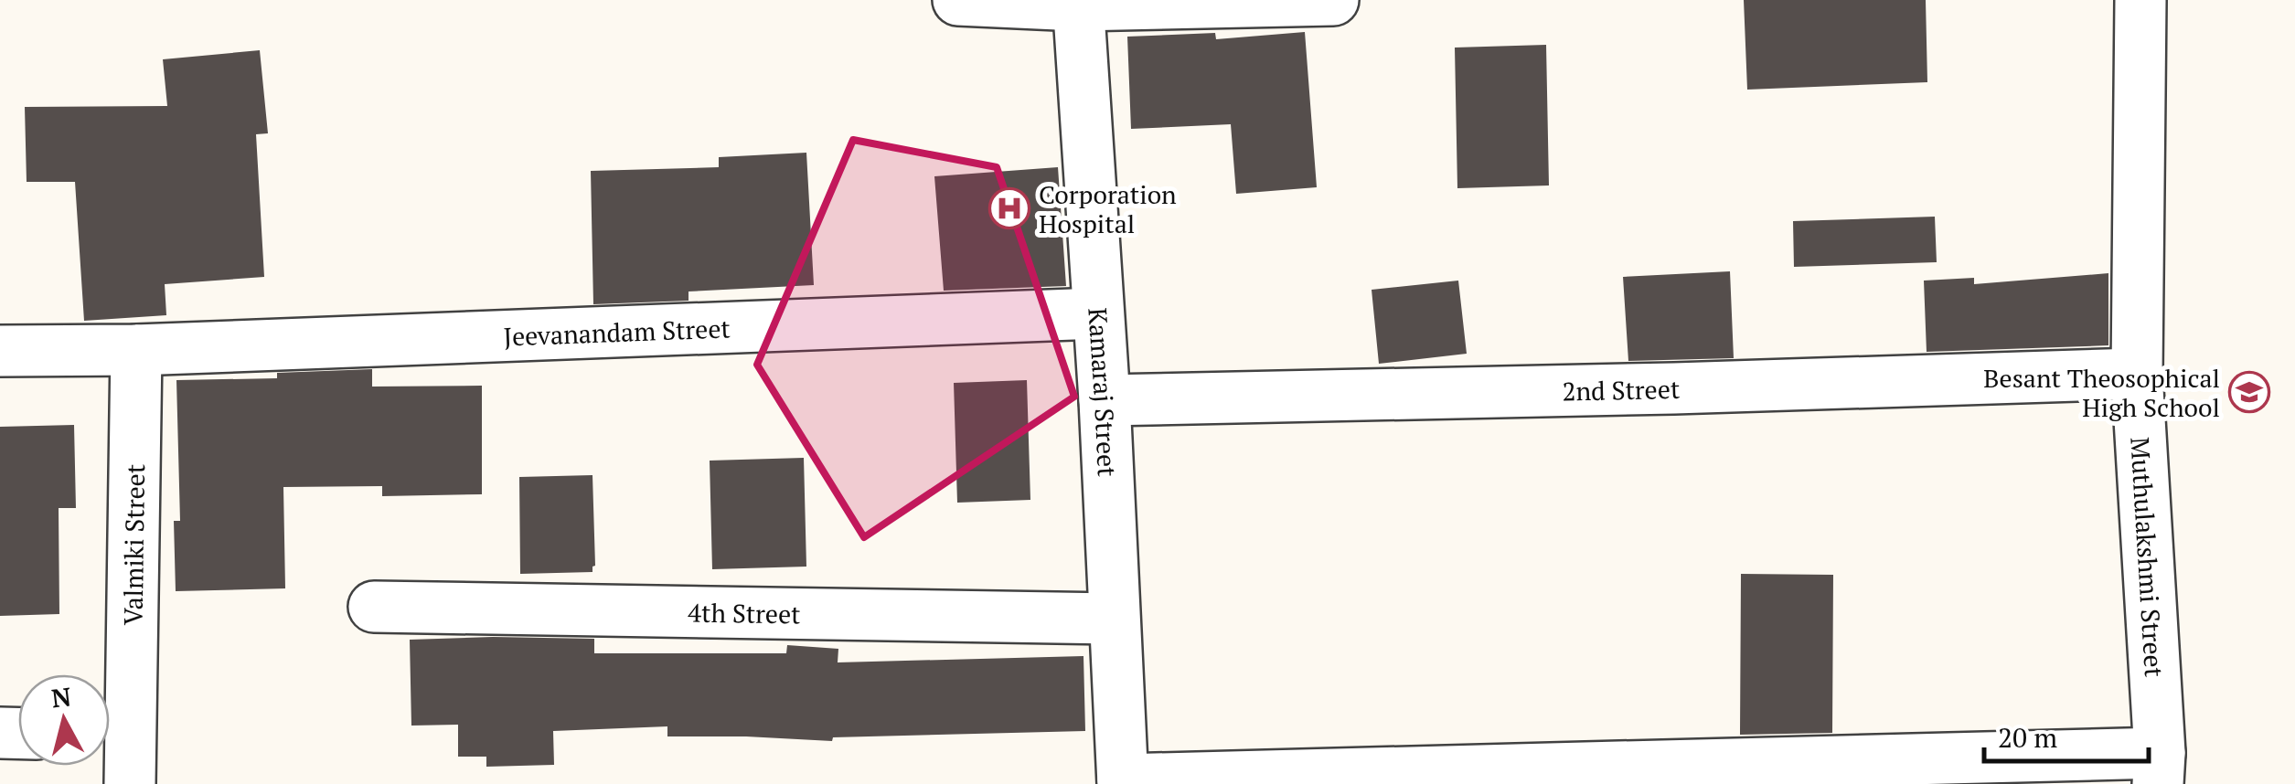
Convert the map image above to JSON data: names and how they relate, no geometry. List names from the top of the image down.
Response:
{
  "streets": {
    "street": [
      "Jeevanandam Street",
      "2nd Street",
      "Kamaraj Street",
      "Valmiki Street",
      "Muthulakshmi Street",
      "4th Street"
    ]
  },
  "crossings": [
    ["Jeevanandam Street", "Kamaraj Street"],
    ["Jeevanandam Street", "Valmiki Street"],
    ["2nd Street", "Kamaraj Street"],
    ["2nd Street", "Muthulakshmi Street"],
    ["Kamaraj Street", "4th Street"]
  ],
  "places": {
    "hospital": ["Corporation Hospital"],
    "school or university": ["Besant Theosophical High School"]
  },
  "scale_bar": "20 m",
  "north": "top"
}
